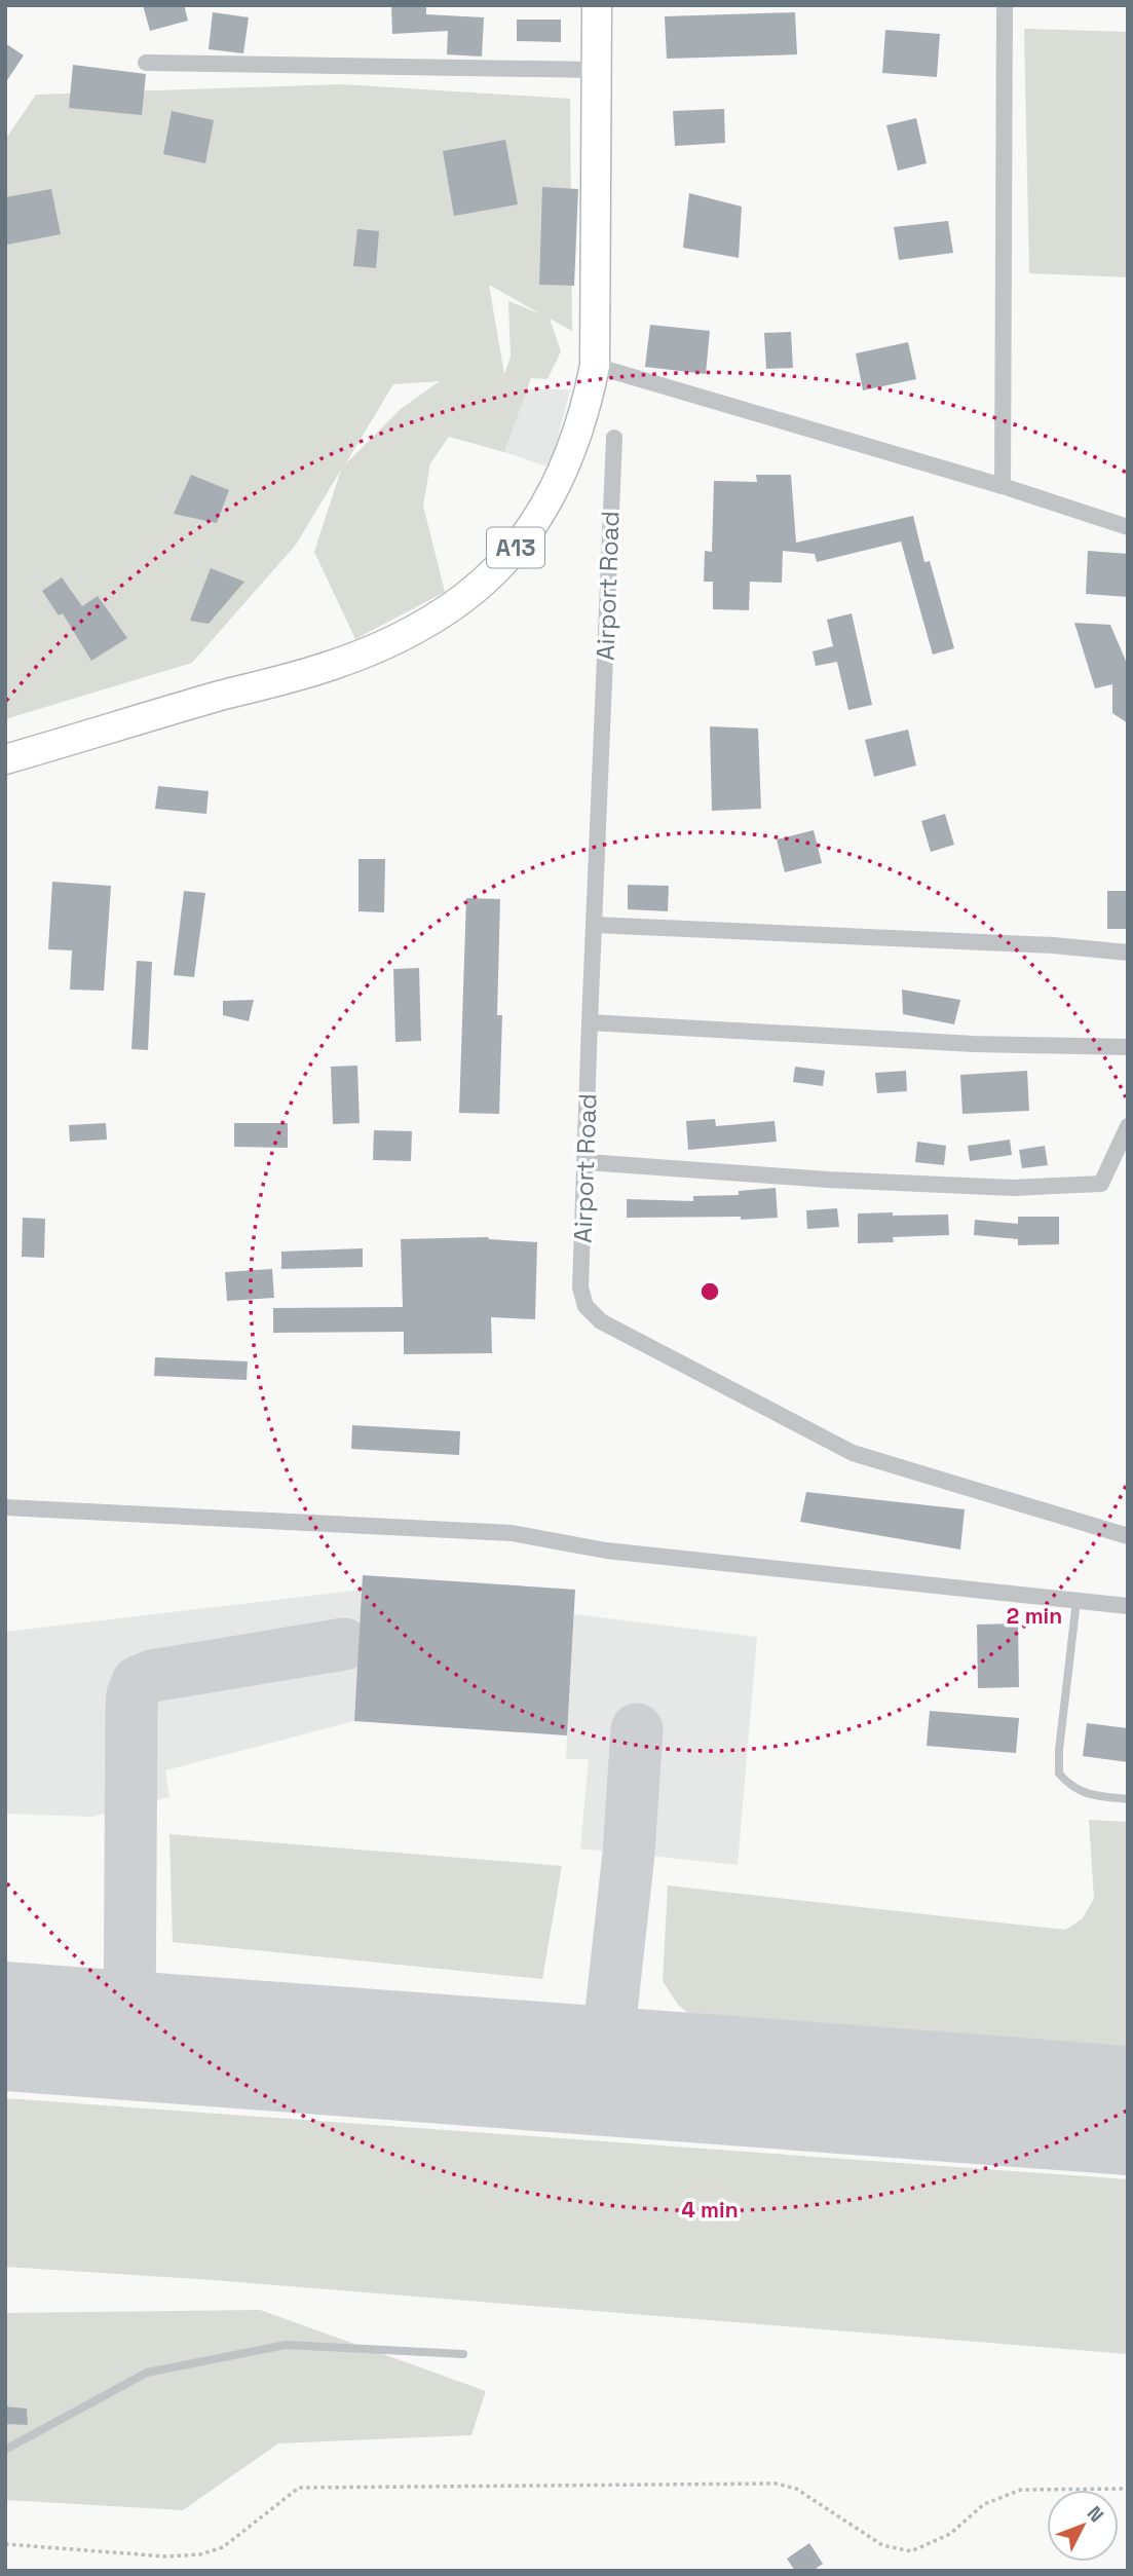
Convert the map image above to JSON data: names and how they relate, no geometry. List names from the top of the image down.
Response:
{
  "streets": {
    "highway": ["A13"],
    "street": ["Airport Road"]
  },
  "north": "top right",
  "rings": ["2 min", "4 min"]
}
